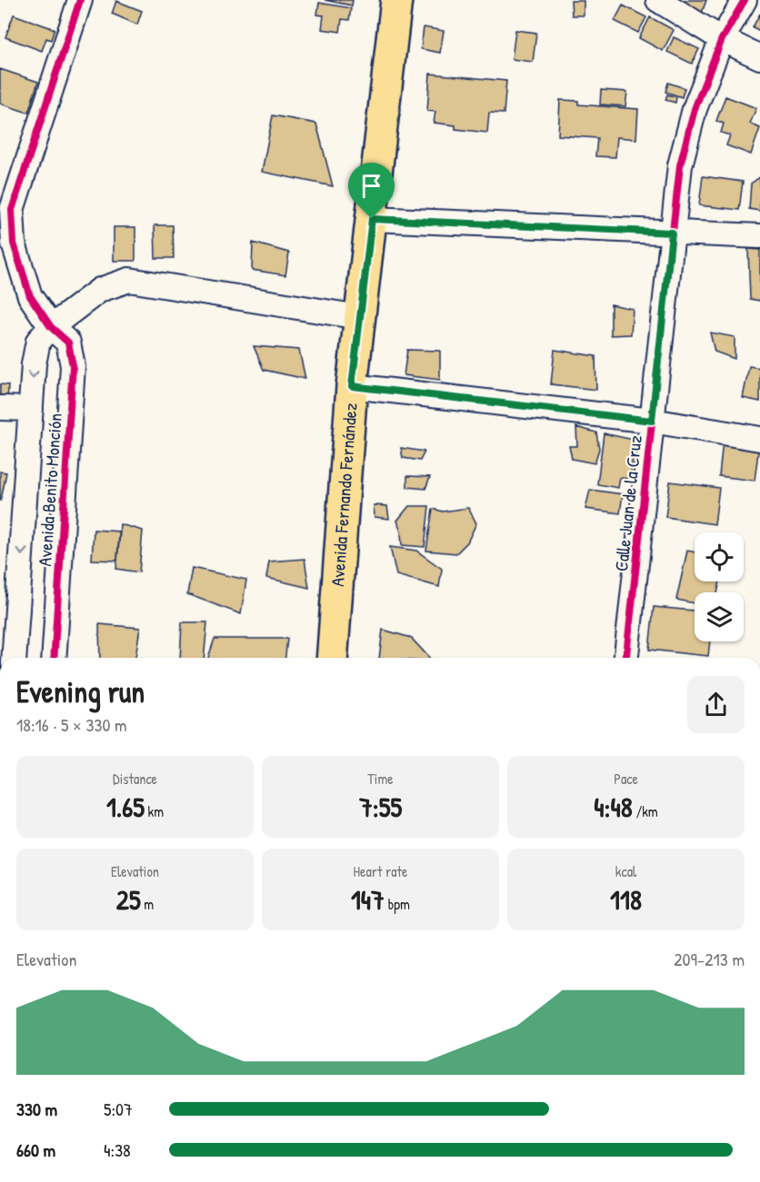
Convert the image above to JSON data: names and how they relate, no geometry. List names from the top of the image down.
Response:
{
  "streets": {
    "main road": ["Avenida Fernando Fernández"],
    "street": ["Avenida Benito Monción", "Calle Juan de la Cruz"]
  },
  "page": {
    "heading": ["Evening run", "18:16 · 5 × 330 m"],
    "stats": [
      ["Distance", "1.65 km"],
      ["Time", "7:55"],
      ["Pace", "4:48 /km"],
      ["Elevation", "25 m"],
      ["Heart rate", "147 bpm"],
      ["kcal", "118"]
    ],
    "chart": ["Elevation", "209–213 m"],
    "list": [
      {
        "name": "330 m",
        "note": "5:07"
      },
      {
        "name": "660 m",
        "note": "4:38"
      }
    ]
  }
}
